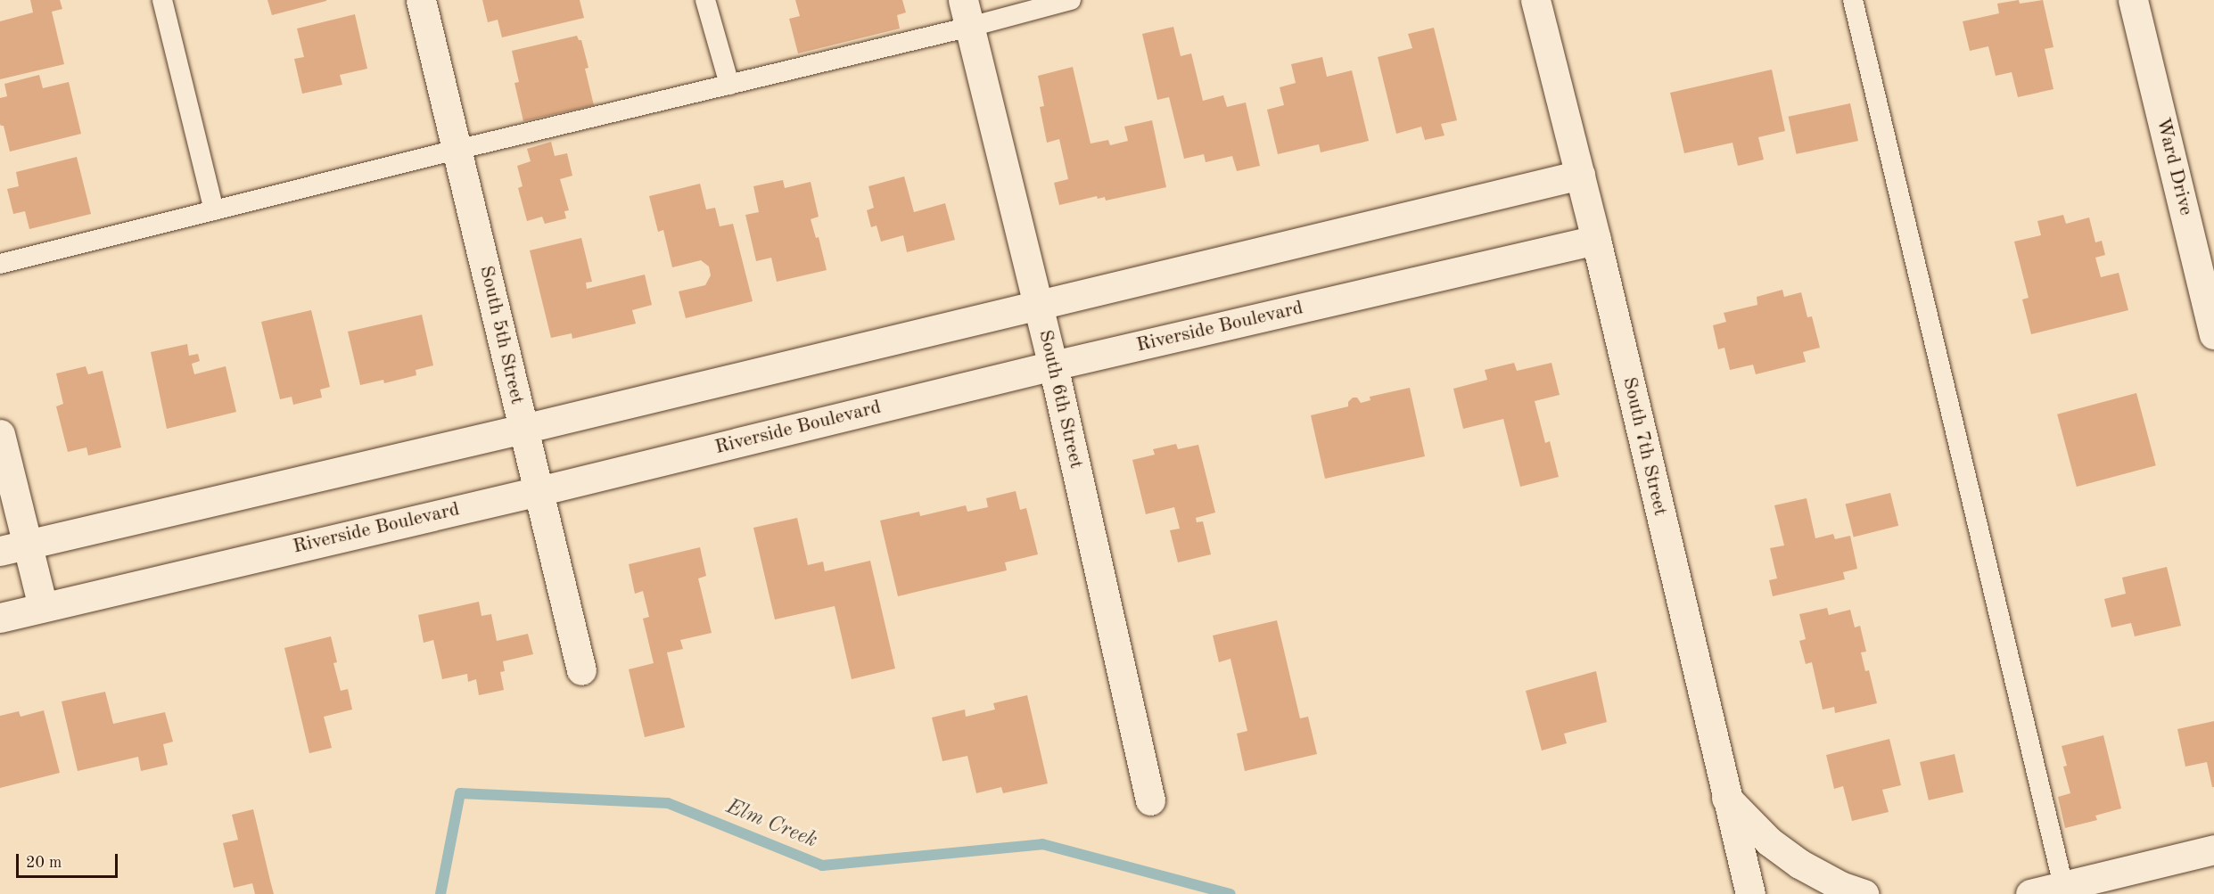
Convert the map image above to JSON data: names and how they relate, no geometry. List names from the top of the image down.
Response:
{
  "streets": {
    "street": [
      "Ward Drive",
      "Riverside Boulevard",
      "South 5th Street",
      "South 6th Street",
      "South 7th Street"
    ]
  },
  "crossings": [
    ["Riverside Boulevard", "South 5th Street"],
    ["Riverside Boulevard", "South 6th Street"],
    ["Riverside Boulevard", "South 7th Street"]
  ],
  "water": ["Elm Creek"],
  "scale_bar": "20 m"
}
